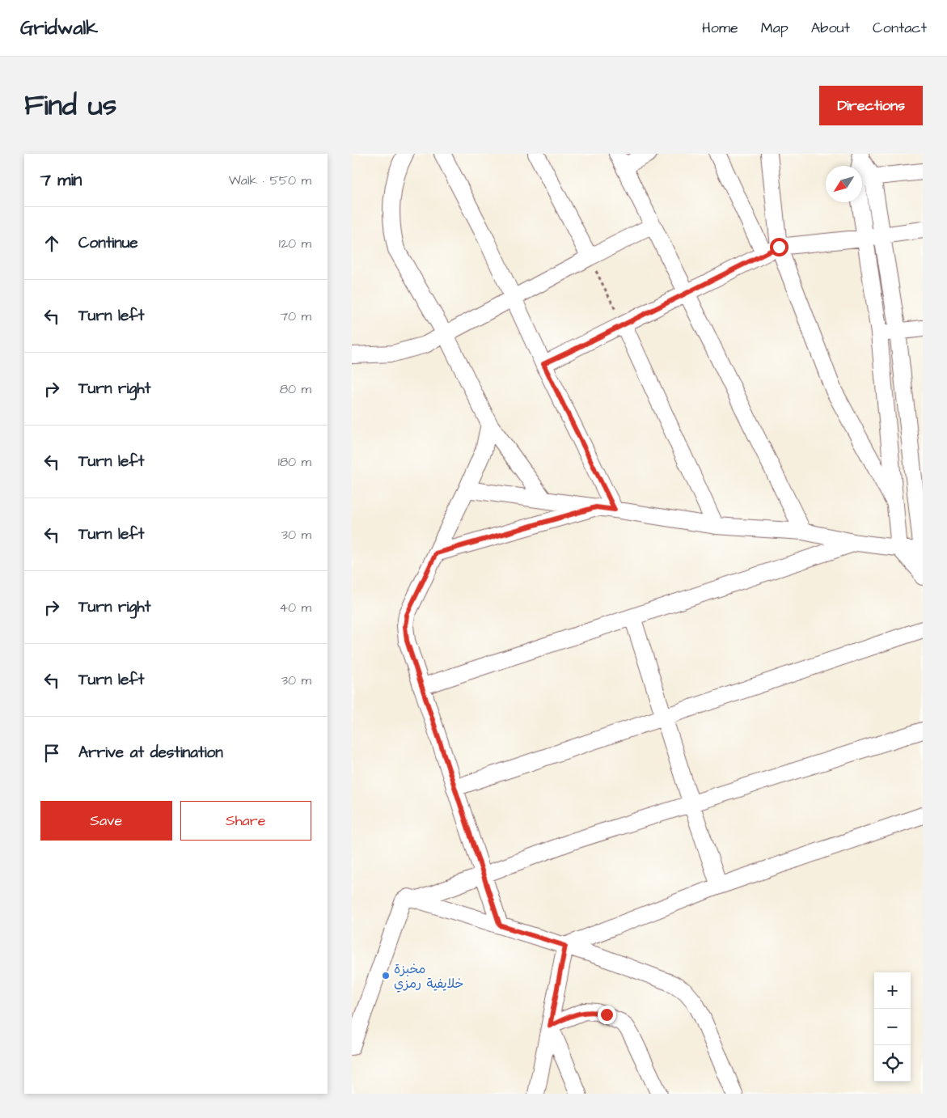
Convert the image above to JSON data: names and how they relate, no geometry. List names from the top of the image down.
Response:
{
  "places": ["مخبزة خلايفية رمزي"],
  "north": "bottom left",
  "page": {
    "header": "Gridwalk",
    "nav": [
      "Home",
      "Map",
      "About",
      "Contact"
    ],
    "title": "Find us",
    "buttons": [
      "Directions",
      ["Save", "Share"]
    ],
    "heading": ["7 min", "Walk · 550 m"],
    "list": [
      ["Continue", "120 m"],
      ["Turn left", "70 m"],
      ["Turn right", "80 m"],
      ["Turn left", "180 m"],
      ["Turn left", "30 m"],
      ["Turn right", "40 m"],
      ["Turn left", "30 m"],
      "Arrive at destination"
    ],
    "map_buttons": ["+", "−"]
  }
}
